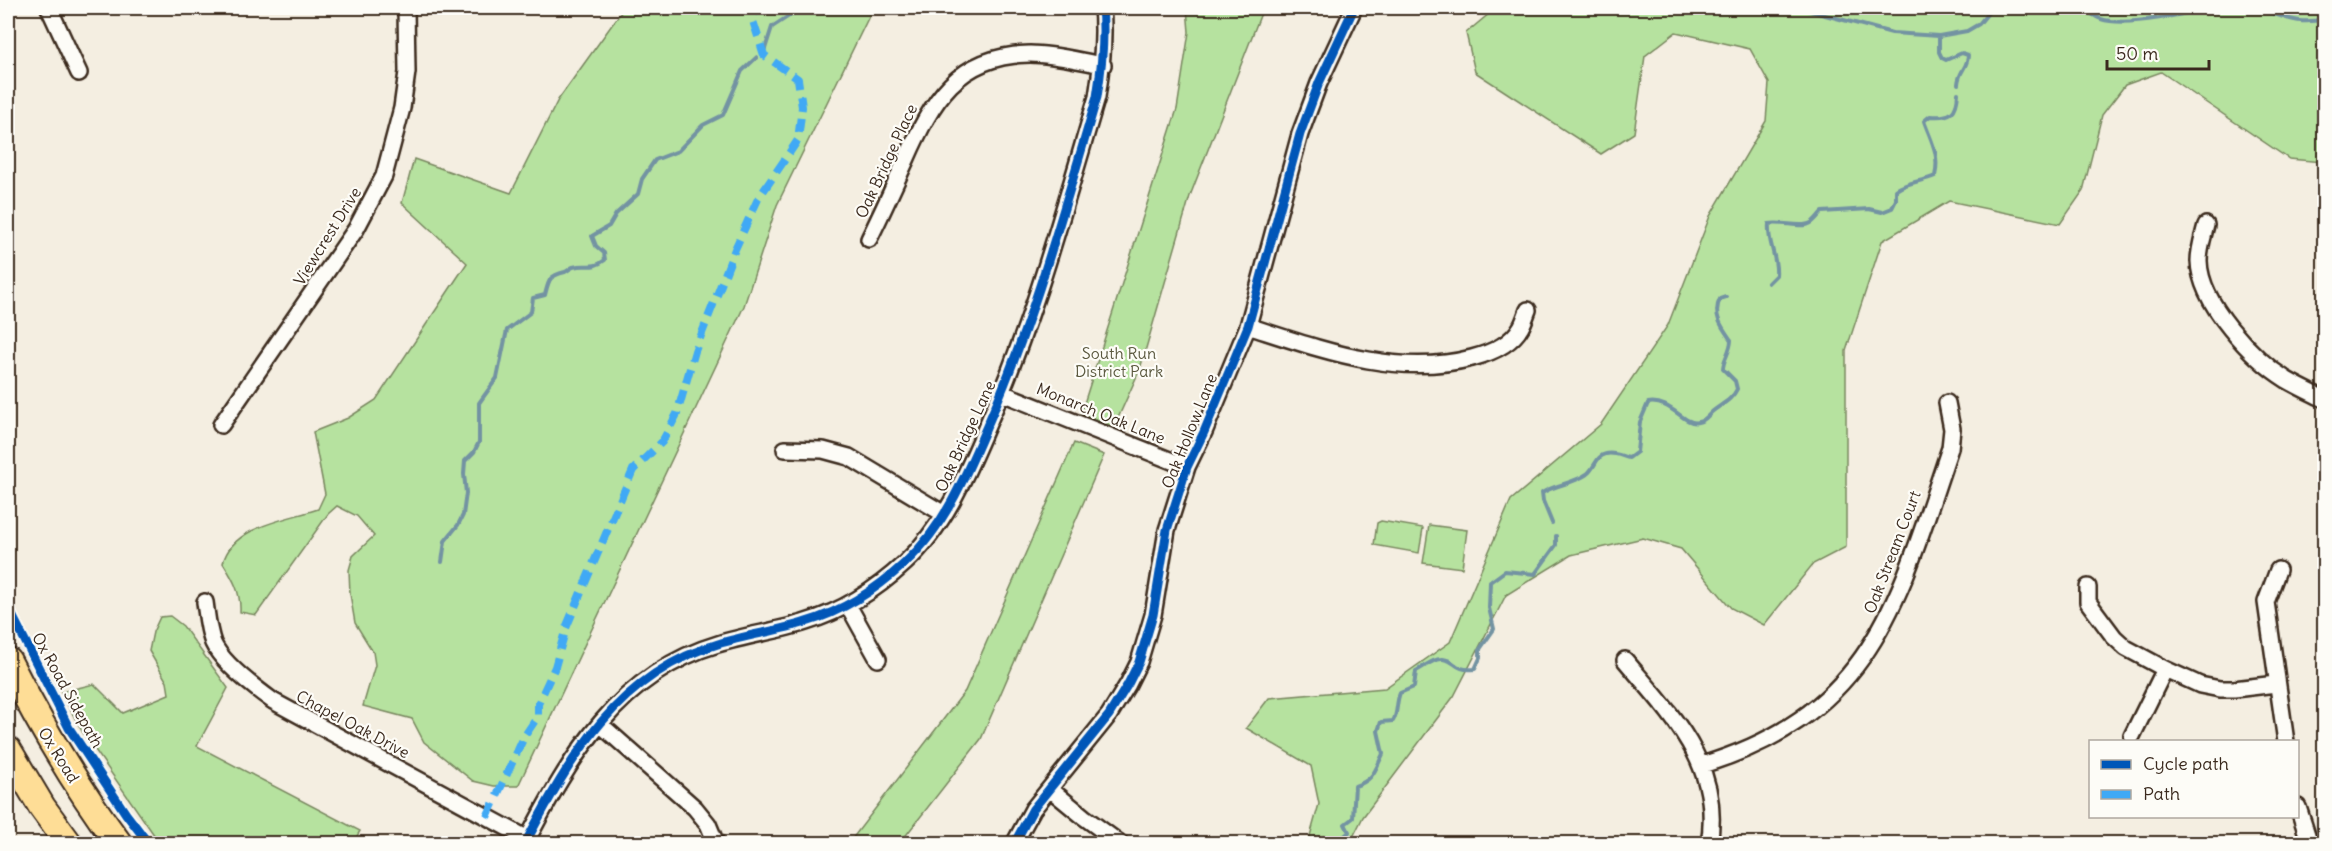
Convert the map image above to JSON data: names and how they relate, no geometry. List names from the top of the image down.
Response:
{
  "streets": {
    "highway": ["Ox Road"],
    "street": [
      "Oak Bridge Place",
      "Viewcrest Drive",
      "Monarch Oak Lane",
      "Oak Hollow Lane",
      "Oak Bridge Lane",
      "Oak Stream Court",
      "Chapel Oak Drive"
    ],
    "cycle path": ["Ox Road Sidepath"]
  },
  "crossings": [
    ["Oak Bridge Place", "Oak Bridge Lane"],
    ["Monarch Oak Lane", "Oak Hollow Lane"],
    ["Monarch Oak Lane", "Oak Bridge Lane"],
    ["Oak Bridge Lane", "Chapel Oak Drive"]
  ],
  "parks": ["South Run District Park"],
  "legend": ["Cycle path", "Path"],
  "scale_bar": "50 m"
}
